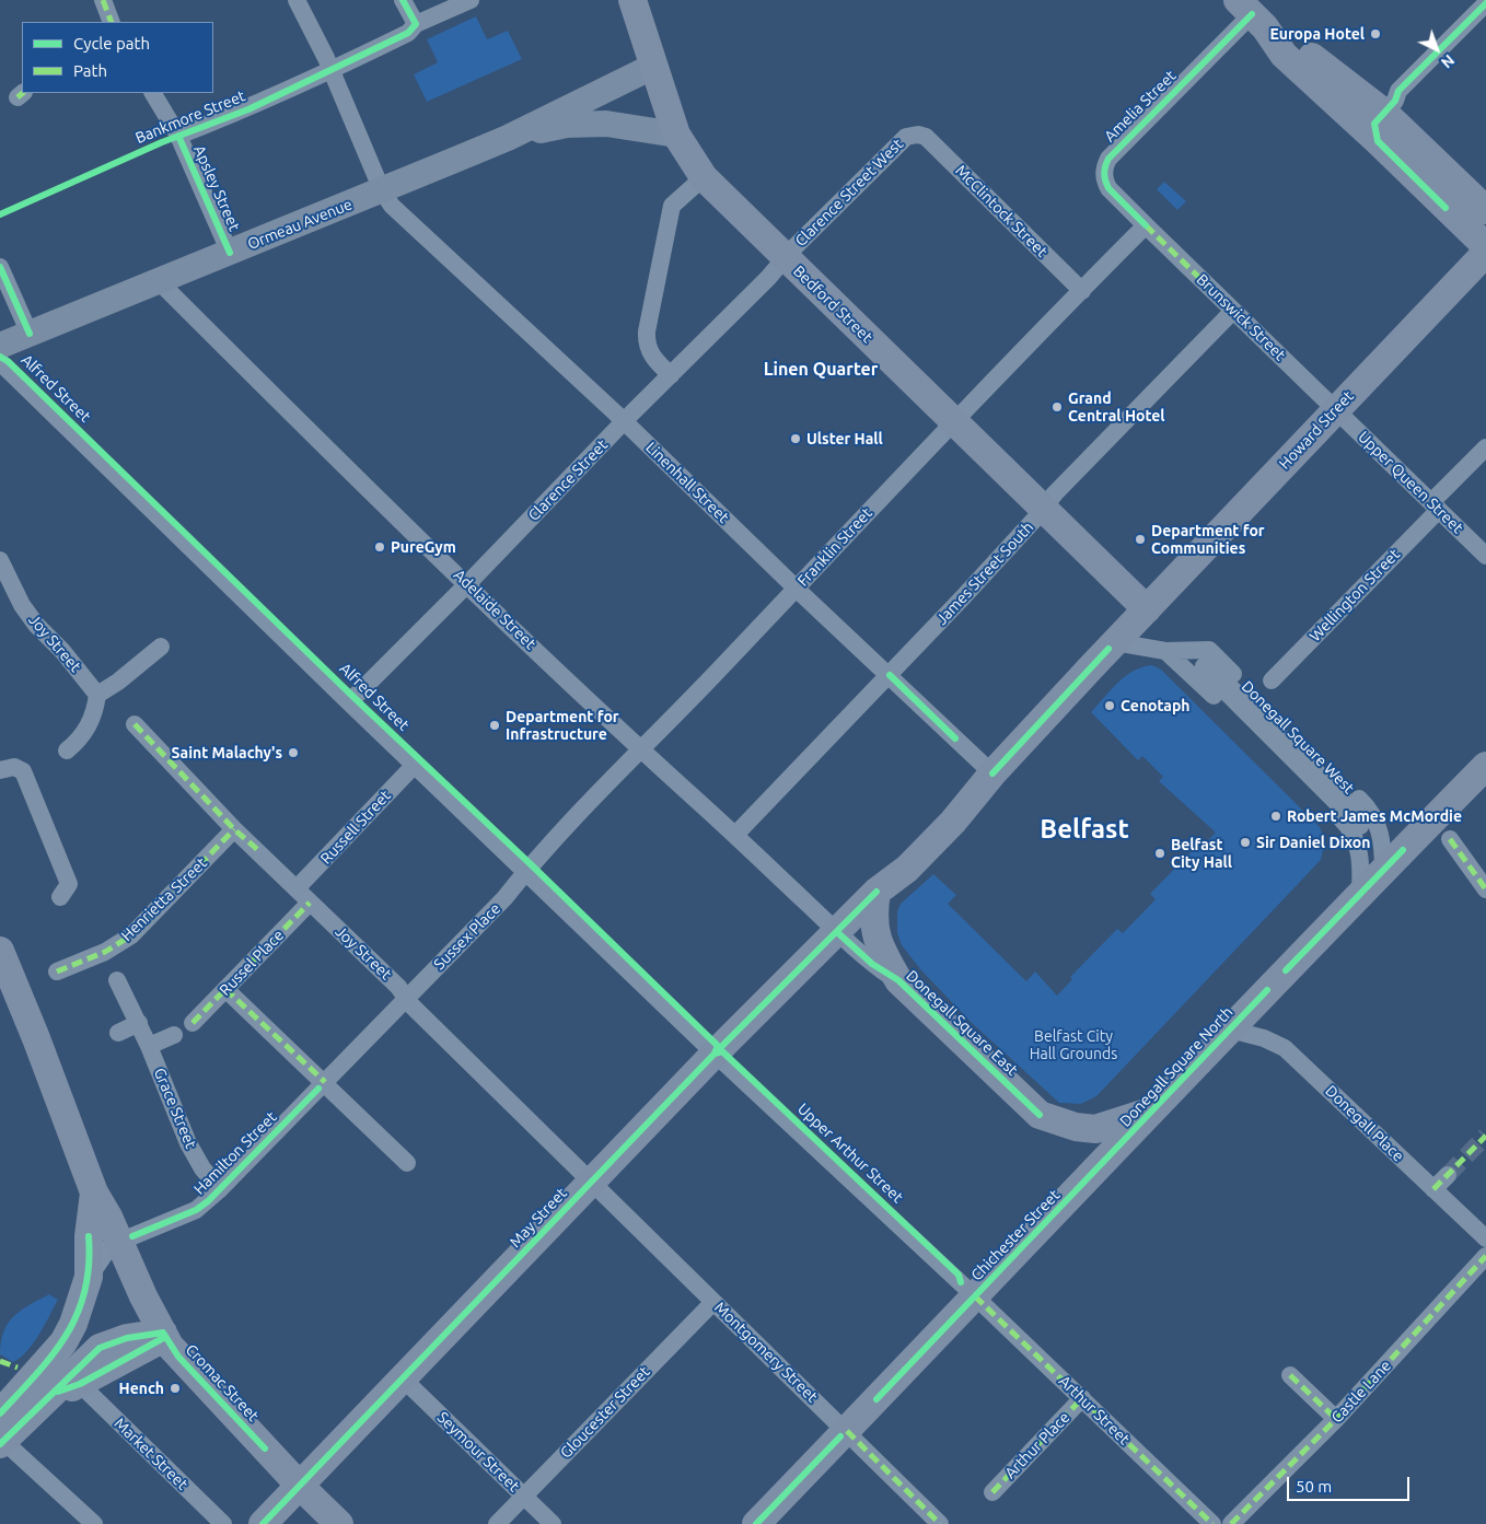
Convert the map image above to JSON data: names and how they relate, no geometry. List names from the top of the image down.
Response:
{
  "streets": {
    "main road": [
      "Bedford Street",
      "Howard Street",
      "Donegall Square East",
      "Donegall Square North",
      "May Street",
      "Chichester Street",
      "Cromac Street"
    ],
    "street": [
      "Amelia Street",
      "Bankmore Street",
      "Apsley Street",
      "Clarence Street West",
      "McClintock Street",
      "Ormeau Avenue",
      "Brunswick Street",
      "Alfred Street",
      "Clarence Street",
      "Linenhall Street",
      "Upper Queen Street",
      "Franklin Street",
      "James Street South",
      "Wellington Street",
      "Adelaide Street",
      "Joy Street",
      "Donegall Square West",
      "Russell Street",
      "Henrietta Street",
      "Sussex Place",
      "Russel Place",
      "Grace Street",
      "Donegall Place",
      "Hamilton Street",
      "Upper Arthur Street",
      "Montgomery Street",
      "Castle Lane",
      "Arthur Street",
      "Gloucester Street",
      "Arthur Place",
      "Seymour Street",
      "Market Street"
    ]
  },
  "crossings": [
    ["Amelia Street", "Brunswick Street"],
    ["Amelia Street", "Franklin Street"],
    ["Bankmore Street", "Apsley Street"],
    ["Bankmore Street", "Linenhall Street"],
    ["Apsley Street", "Ormeau Avenue"],
    ["Clarence Street West", "McClintock Street"],
    ["Clarence Street West", "Bedford Street"],
    ["Clarence Street West", "Clarence Street"],
    ["McClintock Street", "Franklin Street"],
    ["Ormeau Avenue", "Bedford Street"],
    ["Ormeau Avenue", "Linenhall Street"],
    ["Ormeau Avenue", "Adelaide Street"],
    ["Bedford Street", "Howard Street"],
    ["Bedford Street", "Clarence Street"],
    ["Bedford Street", "Franklin Street"],
    ["Bedford Street", "James Street South"],
    ["Brunswick Street", "Howard Street"],
    ["Brunswick Street", "Upper Queen Street"],
    ["Brunswick Street", "Franklin Street"],
    ["Brunswick Street", "James Street South"],
    ["Alfred Street", "Clarence Street"],
    ["Alfred Street", "Franklin Street"],
    ["Alfred Street", "Russell Street"],
    ["Alfred Street", "Sussex Place"],
    ["Alfred Street", "Upper Arthur Street"],
    ["Alfred Street", "May Street"],
    ["Howard Street", "Linenhall Street"],
    ["Howard Street", "Upper Queen Street"],
    ["Howard Street", "Donegall Square West"],
    ["Howard Street", "May Street"],
    ["Clarence Street", "Linenhall Street"],
    ["Clarence Street", "Adelaide Street"],
    ["Linenhall Street", "Franklin Street"],
    ["Linenhall Street", "James Street South"],
    ["Linenhall Street", "May Street"],
    ["Upper Queen Street", "Wellington Street"],
    ["Franklin Street", "Adelaide Street"],
    ["Franklin Street", "Sussex Place"],
    ["James Street South", "Adelaide Street"],
    ["Adelaide Street", "Donegall Square East"],
    ["Adelaide Street", "May Street"],
    ["Joy Street", "Russell Street"],
    ["Joy Street", "Henrietta Street"],
    ["Joy Street", "Sussex Place"],
    ["Joy Street", "Russel Place"],
    ["Joy Street", "Hamilton Street"],
    ["Joy Street", "May Street"],
    ["Joy Street", "Montgomery Street"],
    ["Donegall Square West", "Donegall Square North"],
    ["Henrietta Street", "Grace Street"],
    ["Sussex Place", "Hamilton Street"],
    ["Donegall Square East", "Donegall Square North"],
    ["Donegall Square East", "May Street"],
    ["Donegall Square North", "Donegall Place"],
    ["Donegall Square North", "Chichester Street"],
    ["Grace Street", "Hamilton Street"],
    ["Hamilton Street", "Cromac Street"],
    ["Upper Arthur Street", "May Street"],
    ["Upper Arthur Street", "Chichester Street"],
    ["Upper Arthur Street", "Arthur Street"],
    ["May Street", "Montgomery Street"],
    ["May Street", "Cromac Street"],
    ["May Street", "Seymour Street"],
    ["Chichester Street", "Montgomery Street"],
    ["Chichester Street", "Arthur Street"],
    ["Montgomery Street", "Gloucester Street"],
    ["Arthur Street", "Arthur Place"],
    ["Gloucester Street", "Seymour Street"]
  ],
  "districts": ["Linen Quarter", "Belfast"],
  "parks": ["Belfast City Hall Grounds"],
  "places": [
    "Europa Hotel",
    "Grand Central Hotel",
    "Ulster Hall",
    "Department for Communities",
    "PureGym",
    "Cenotaph",
    "Department for Infrastructure",
    "Saint Malachy's",
    "Robert James McMordie",
    "Sir Daniel Dixon",
    "Belfast City Hall",
    "Hench"
  ],
  "legend": ["Cycle path", "Path"],
  "scale_bar": "50 m",
  "north": "bottom right"
}
